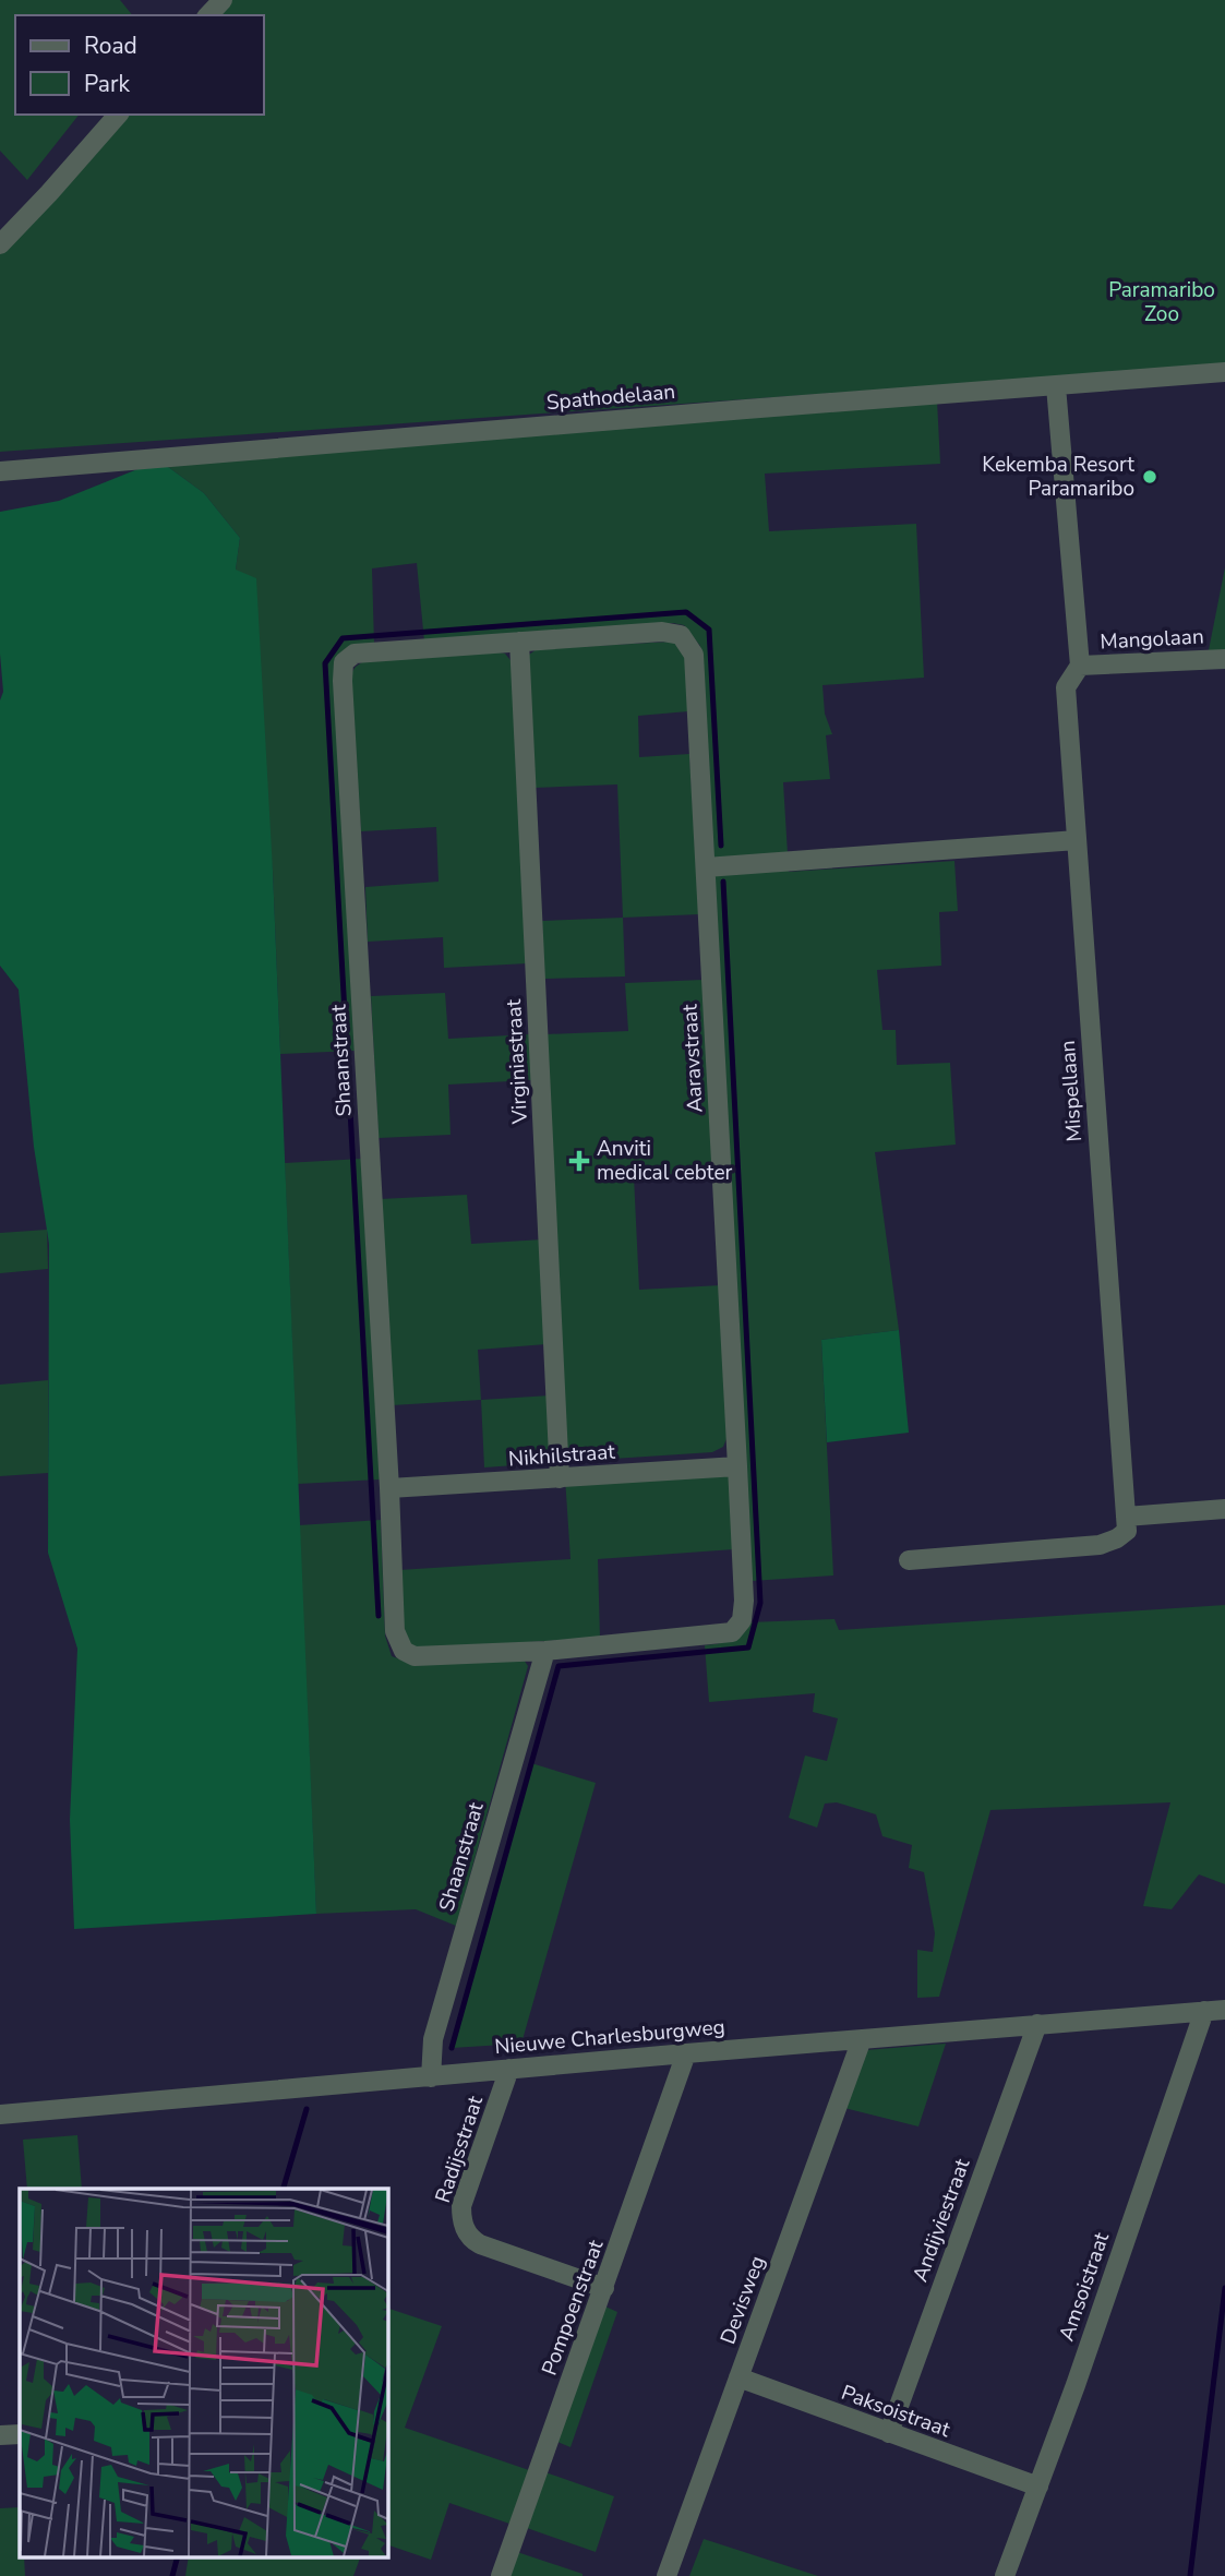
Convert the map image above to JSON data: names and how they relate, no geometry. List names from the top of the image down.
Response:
{
  "streets": {
    "street": [
      "Spathodelaan",
      "Mangolaan",
      "Aaravstraat",
      "Shaanstraat",
      "Virginiastraat",
      "Mispellaan",
      "Nikhilstraat",
      "Nieuwe Charlesburgweg",
      "Radijsstraat",
      "Andijviestraat",
      "Amsoistraat",
      "Devisweg",
      "Pompoenstraat",
      "Paksoistraat"
    ]
  },
  "crossings": [
    ["Mangolaan", "Mispellaan"],
    ["Aaravstraat", "Shaanstraat"],
    ["Aaravstraat", "Nikhilstraat"],
    ["Shaanstraat", "Virginiastraat"],
    ["Shaanstraat", "Nikhilstraat"],
    ["Shaanstraat", "Nieuwe Charlesburgweg"],
    ["Virginiastraat", "Nikhilstraat"],
    ["Nieuwe Charlesburgweg", "Radijsstraat"],
    ["Nieuwe Charlesburgweg", "Andijviestraat"],
    ["Nieuwe Charlesburgweg", "Amsoistraat"],
    ["Nieuwe Charlesburgweg", "Devisweg"],
    ["Nieuwe Charlesburgweg", "Pompoenstraat"],
    ["Radijsstraat", "Pompoenstraat"],
    ["Andijviestraat", "Paksoistraat"],
    ["Amsoistraat", "Paksoistraat"],
    ["Devisweg", "Paksoistraat"]
  ],
  "parks": ["Paramaribo Zoo"],
  "places": {
    "other": ["Kekemba Resort Paramaribo"],
    "health": ["Anviti medical cebter"]
  },
  "legend": ["Road", "Park"]
}
